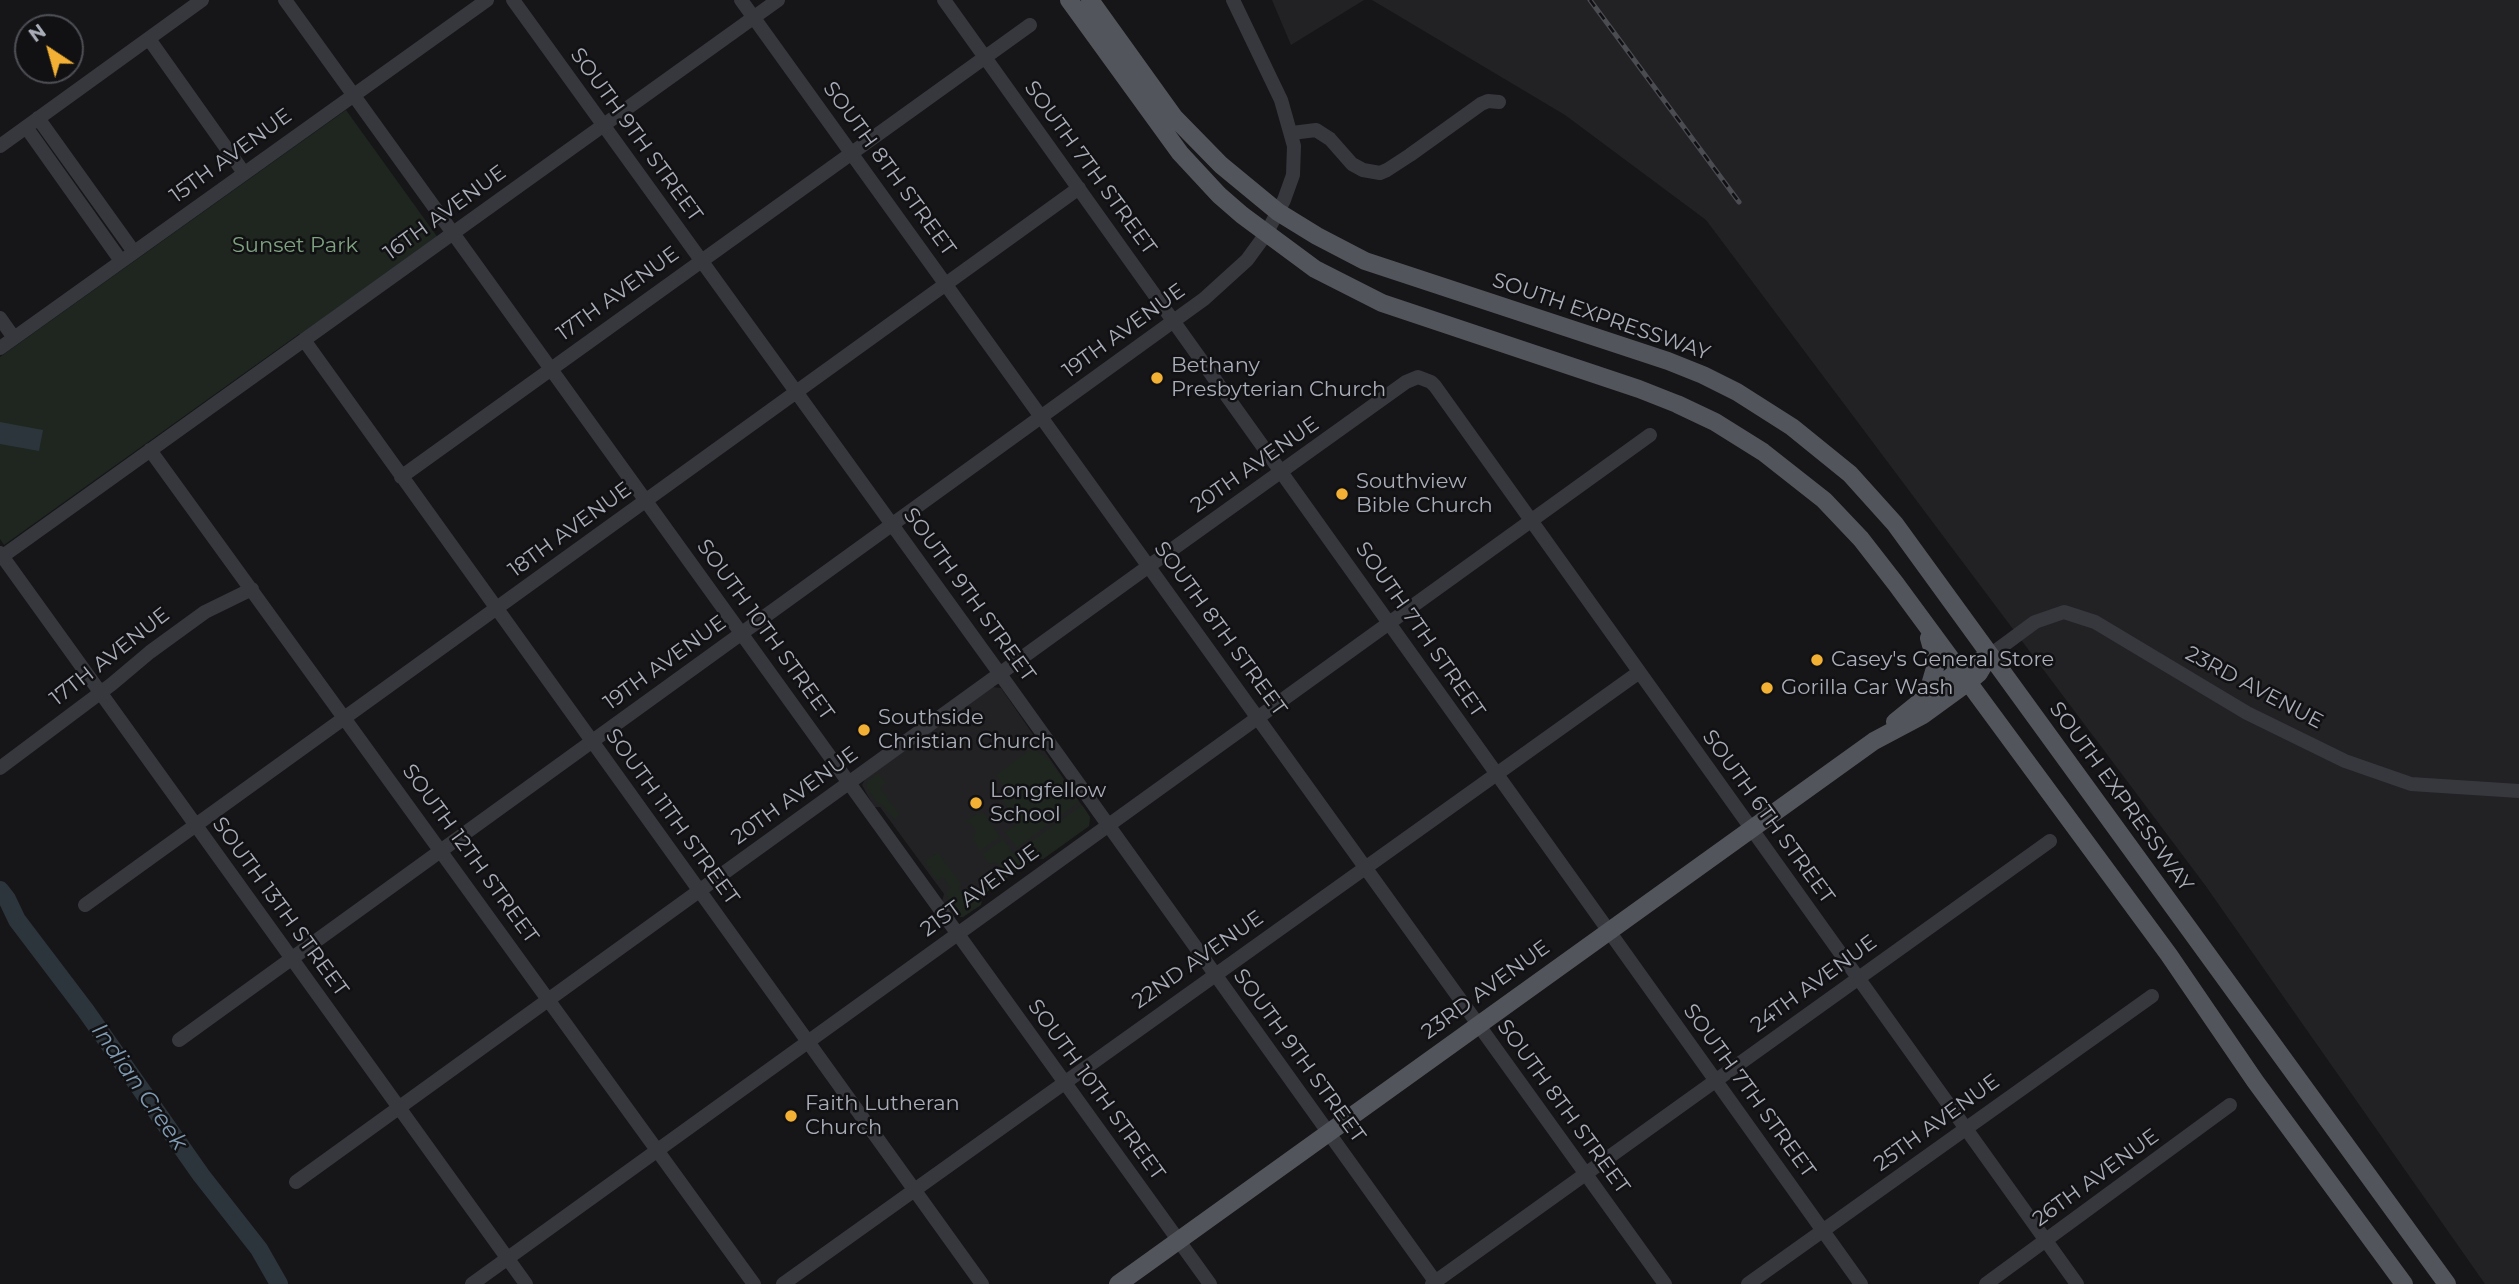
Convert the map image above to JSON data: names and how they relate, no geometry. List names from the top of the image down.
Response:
{
  "streets": {
    "main road": ["SOUTH EXPRESSWAY", "23RD AVENUE"],
    "street": [
      "SOUTH 9TH STREET",
      "15TH AVENUE",
      "SOUTH 7TH STREET",
      "SOUTH 8TH STREET",
      "16TH AVENUE",
      "17TH AVENUE",
      "19TH AVENUE",
      "20TH AVENUE",
      "18TH AVENUE",
      "SOUTH 10TH STREET",
      "SOUTH 11TH STREET",
      "SOUTH 6TH STREET",
      "SOUTH 12TH STREET",
      "21ST AVENUE",
      "SOUTH 13TH STREET",
      "22ND AVENUE",
      "24TH AVENUE",
      "25TH AVENUE",
      "26TH AVENUE"
    ]
  },
  "crossings": [
    ["SOUTH 9TH STREET", "16TH AVENUE"],
    ["SOUTH 9TH STREET", "17TH AVENUE"],
    ["SOUTH 9TH STREET", "19TH AVENUE"],
    ["SOUTH 9TH STREET", "20TH AVENUE"],
    ["SOUTH 9TH STREET", "18TH AVENUE"],
    ["SOUTH 9TH STREET", "23RD AVENUE"],
    ["SOUTH 9TH STREET", "21ST AVENUE"],
    ["SOUTH 9TH STREET", "22ND AVENUE"],
    ["SOUTH 9TH STREET", "24TH AVENUE"],
    ["15TH AVENUE", "SOUTH 10TH STREET"],
    ["SOUTH 7TH STREET", "17TH AVENUE"],
    ["SOUTH 7TH STREET", "19TH AVENUE"],
    ["SOUTH 7TH STREET", "20TH AVENUE"],
    ["SOUTH 7TH STREET", "18TH AVENUE"],
    ["SOUTH 7TH STREET", "23RD AVENUE"],
    ["SOUTH 7TH STREET", "21ST AVENUE"],
    ["SOUTH 7TH STREET", "22ND AVENUE"],
    ["SOUTH 7TH STREET", "24TH AVENUE"],
    ["SOUTH 7TH STREET", "25TH AVENUE"],
    ["SOUTH 8TH STREET", "16TH AVENUE"],
    ["SOUTH 8TH STREET", "17TH AVENUE"],
    ["SOUTH 8TH STREET", "19TH AVENUE"],
    ["SOUTH 8TH STREET", "20TH AVENUE"],
    ["SOUTH 8TH STREET", "18TH AVENUE"],
    ["SOUTH 8TH STREET", "23RD AVENUE"],
    ["SOUTH 8TH STREET", "21ST AVENUE"],
    ["SOUTH 8TH STREET", "22ND AVENUE"],
    ["SOUTH 8TH STREET", "24TH AVENUE"],
    ["16TH AVENUE", "SOUTH 10TH STREET"],
    ["16TH AVENUE", "SOUTH 11TH STREET"],
    ["16TH AVENUE", "SOUTH 12TH STREET"],
    ["16TH AVENUE", "SOUTH 13TH STREET"],
    ["17TH AVENUE", "SOUTH 10TH STREET"],
    ["17TH AVENUE", "SOUTH 11TH STREET"],
    ["17TH AVENUE", "SOUTH 12TH STREET"],
    ["17TH AVENUE", "SOUTH 13TH STREET"],
    ["SOUTH EXPRESSWAY", "23RD AVENUE"],
    ["19TH AVENUE", "SOUTH 10TH STREET"],
    ["19TH AVENUE", "SOUTH 11TH STREET"],
    ["19TH AVENUE", "SOUTH 12TH STREET"],
    ["19TH AVENUE", "SOUTH 13TH STREET"],
    ["20TH AVENUE", "SOUTH 10TH STREET"],
    ["20TH AVENUE", "SOUTH 11TH STREET"],
    ["20TH AVENUE", "SOUTH 6TH STREET"],
    ["20TH AVENUE", "SOUTH 12TH STREET"],
    ["20TH AVENUE", "SOUTH 13TH STREET"],
    ["18TH AVENUE", "SOUTH 10TH STREET"],
    ["18TH AVENUE", "SOUTH 11TH STREET"],
    ["18TH AVENUE", "SOUTH 12TH STREET"],
    ["18TH AVENUE", "SOUTH 13TH STREET"],
    ["SOUTH 10TH STREET", "23RD AVENUE"],
    ["SOUTH 10TH STREET", "21ST AVENUE"],
    ["SOUTH 10TH STREET", "22ND AVENUE"],
    ["23RD AVENUE", "SOUTH 6TH STREET"],
    ["SOUTH 11TH STREET", "21ST AVENUE"],
    ["SOUTH 11TH STREET", "22ND AVENUE"],
    ["SOUTH 6TH STREET", "21ST AVENUE"],
    ["SOUTH 6TH STREET", "22ND AVENUE"],
    ["SOUTH 6TH STREET", "24TH AVENUE"],
    ["SOUTH 6TH STREET", "25TH AVENUE"],
    ["SOUTH 6TH STREET", "26TH AVENUE"],
    ["SOUTH 12TH STREET", "21ST AVENUE"],
    ["21ST AVENUE", "SOUTH 13TH STREET"]
  ],
  "water": ["Indian Creek"],
  "parks": ["Sunset Park"],
  "places": [
    "Bethany Presbyterian Church",
    "Southview Bible Church",
    "Casey's General Store",
    "Gorilla Car Wash",
    "Southside Christian Church",
    "Longfellow School",
    "Faith Lutheran Church"
  ],
  "north": "top left"
}
